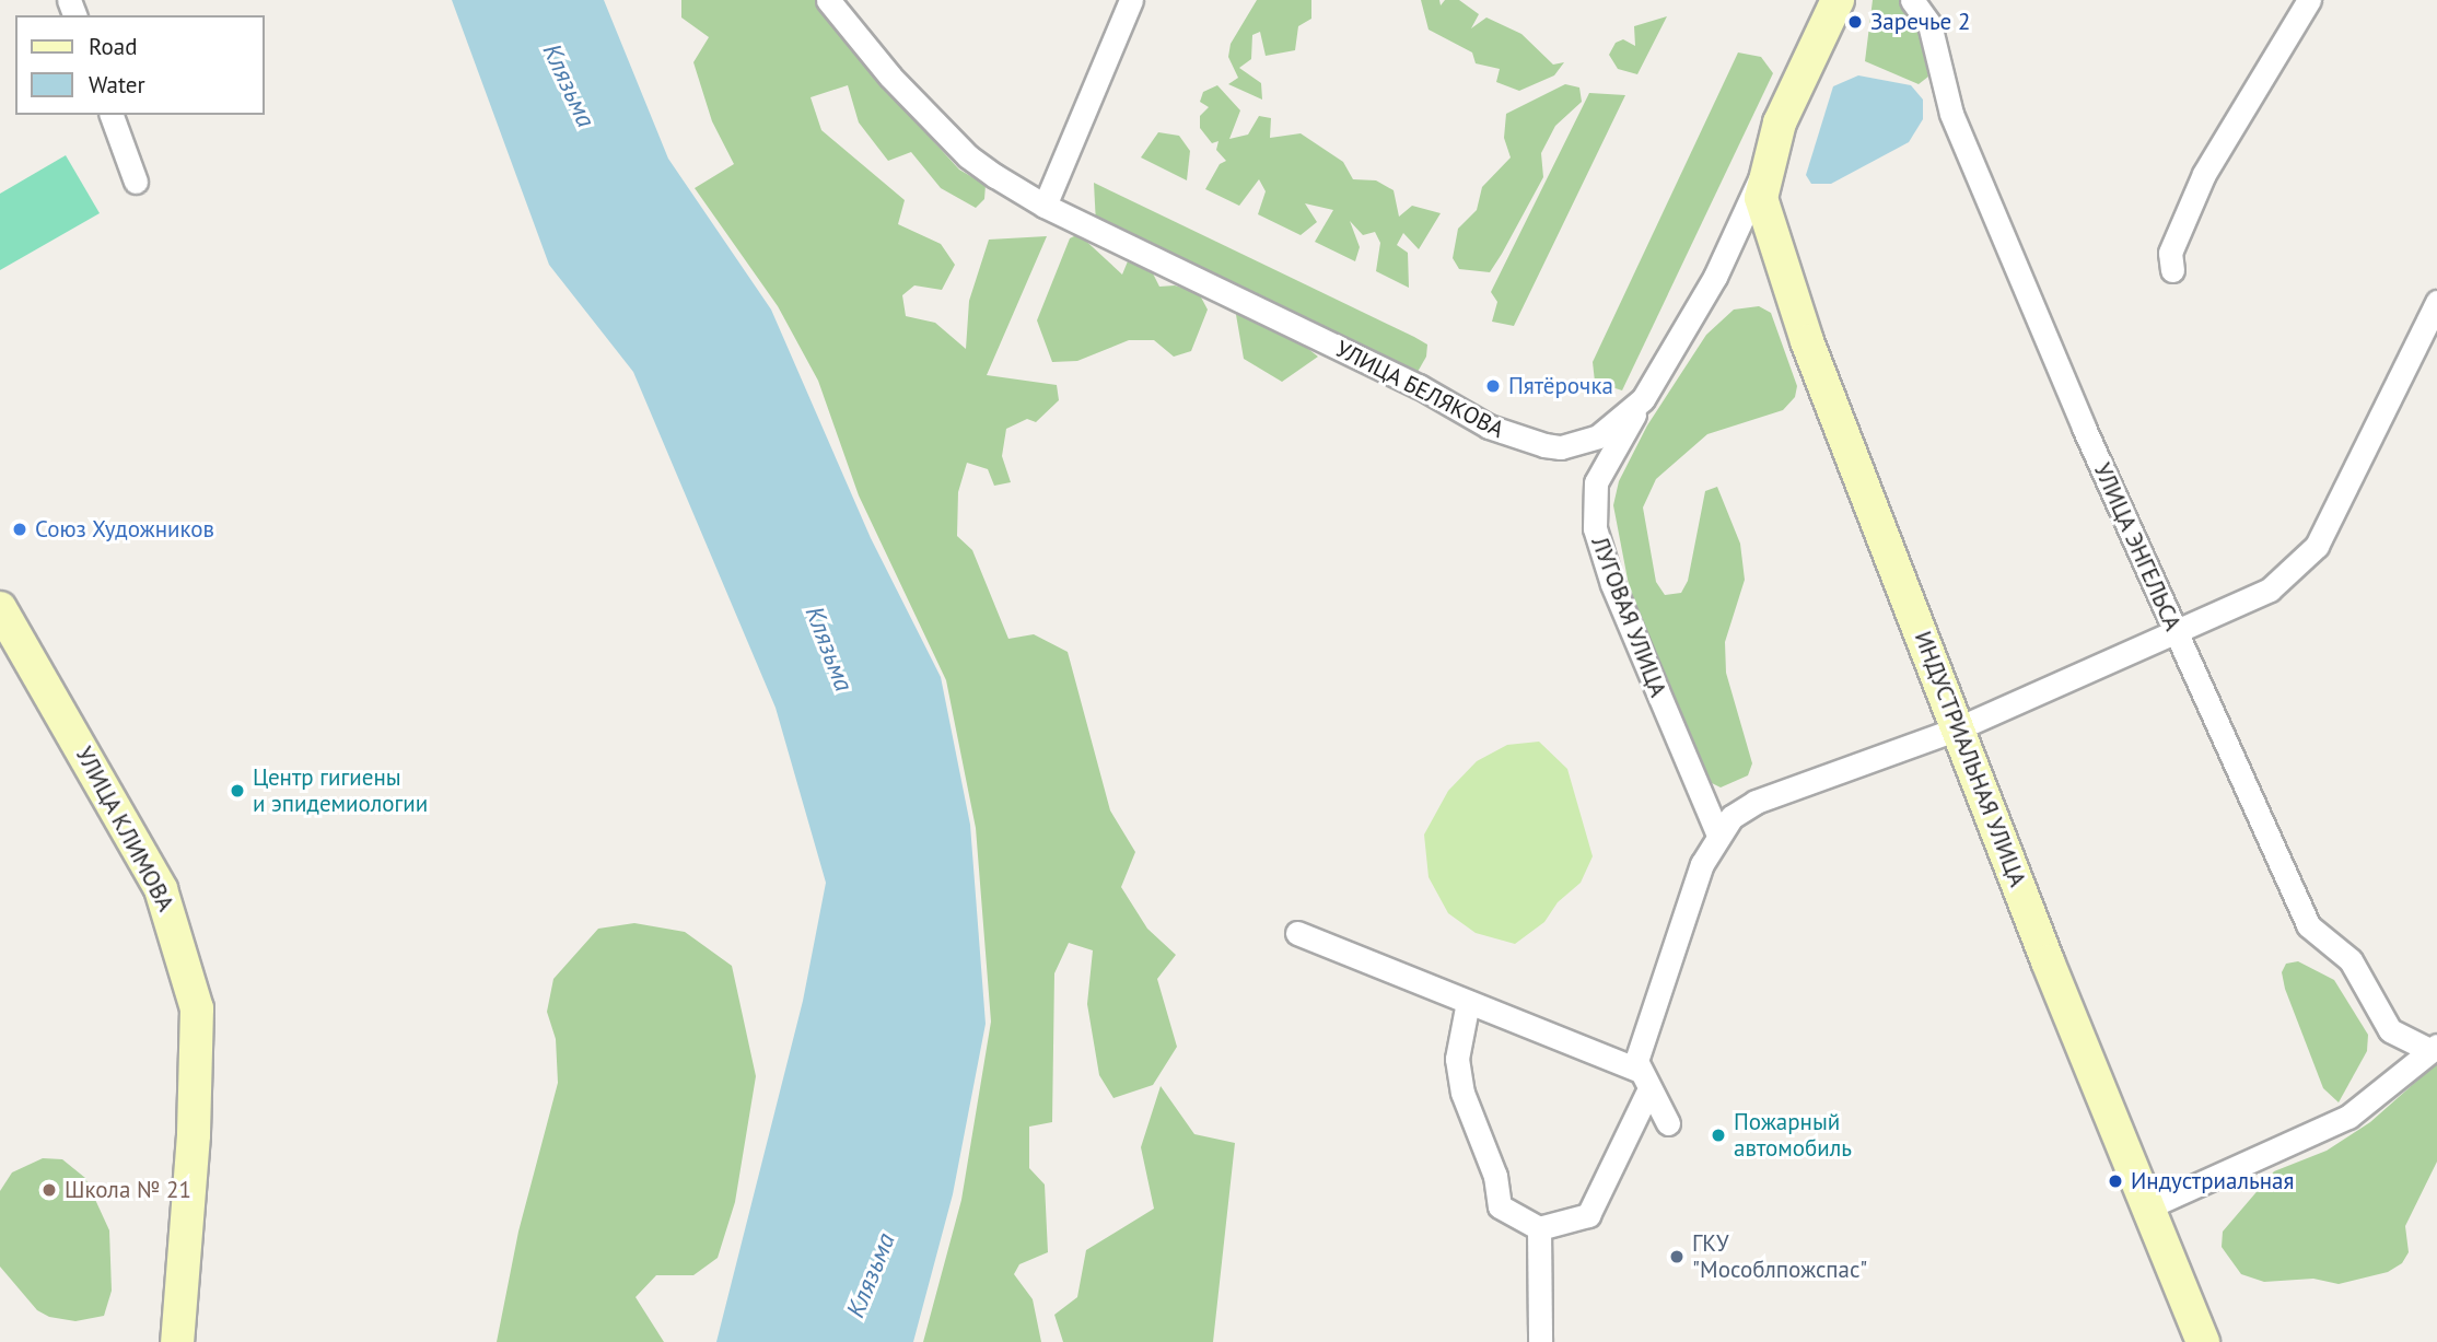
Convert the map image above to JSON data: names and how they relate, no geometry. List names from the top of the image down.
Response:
{
  "streets": {
    "street": [
      "УЛИЦА БЕЛЯКОВА",
      "УЛИЦА ЭНГЕЛЬСА",
      "ЛУГОВАЯ УЛИЦА",
      "ИНДУСТРИАЛЬНАЯ УЛИЦА",
      "УЛИЦА КЛИМОВА"
    ]
  },
  "crossings": [
    ["УЛИЦА БЕЛЯКОВА", "ЛУГОВАЯ УЛИЦА"],
    ["УЛИЦА БЕЛЯКОВА", "ИНДУСТРИАЛЬНАЯ УЛИЦА"]
  ],
  "water": ["Клязьма"],
  "places": [
    "Заречье 2",
    "Пятёрочка",
    "Союз Художников",
    "Центр гигиены и эпидемиологии",
    "Пожарный автомобиль",
    "Индустриальная",
    "Школа № 21",
    "ГКУ \"Мособлпожспас\""
  ],
  "legend": ["Road", "Water"]
}
